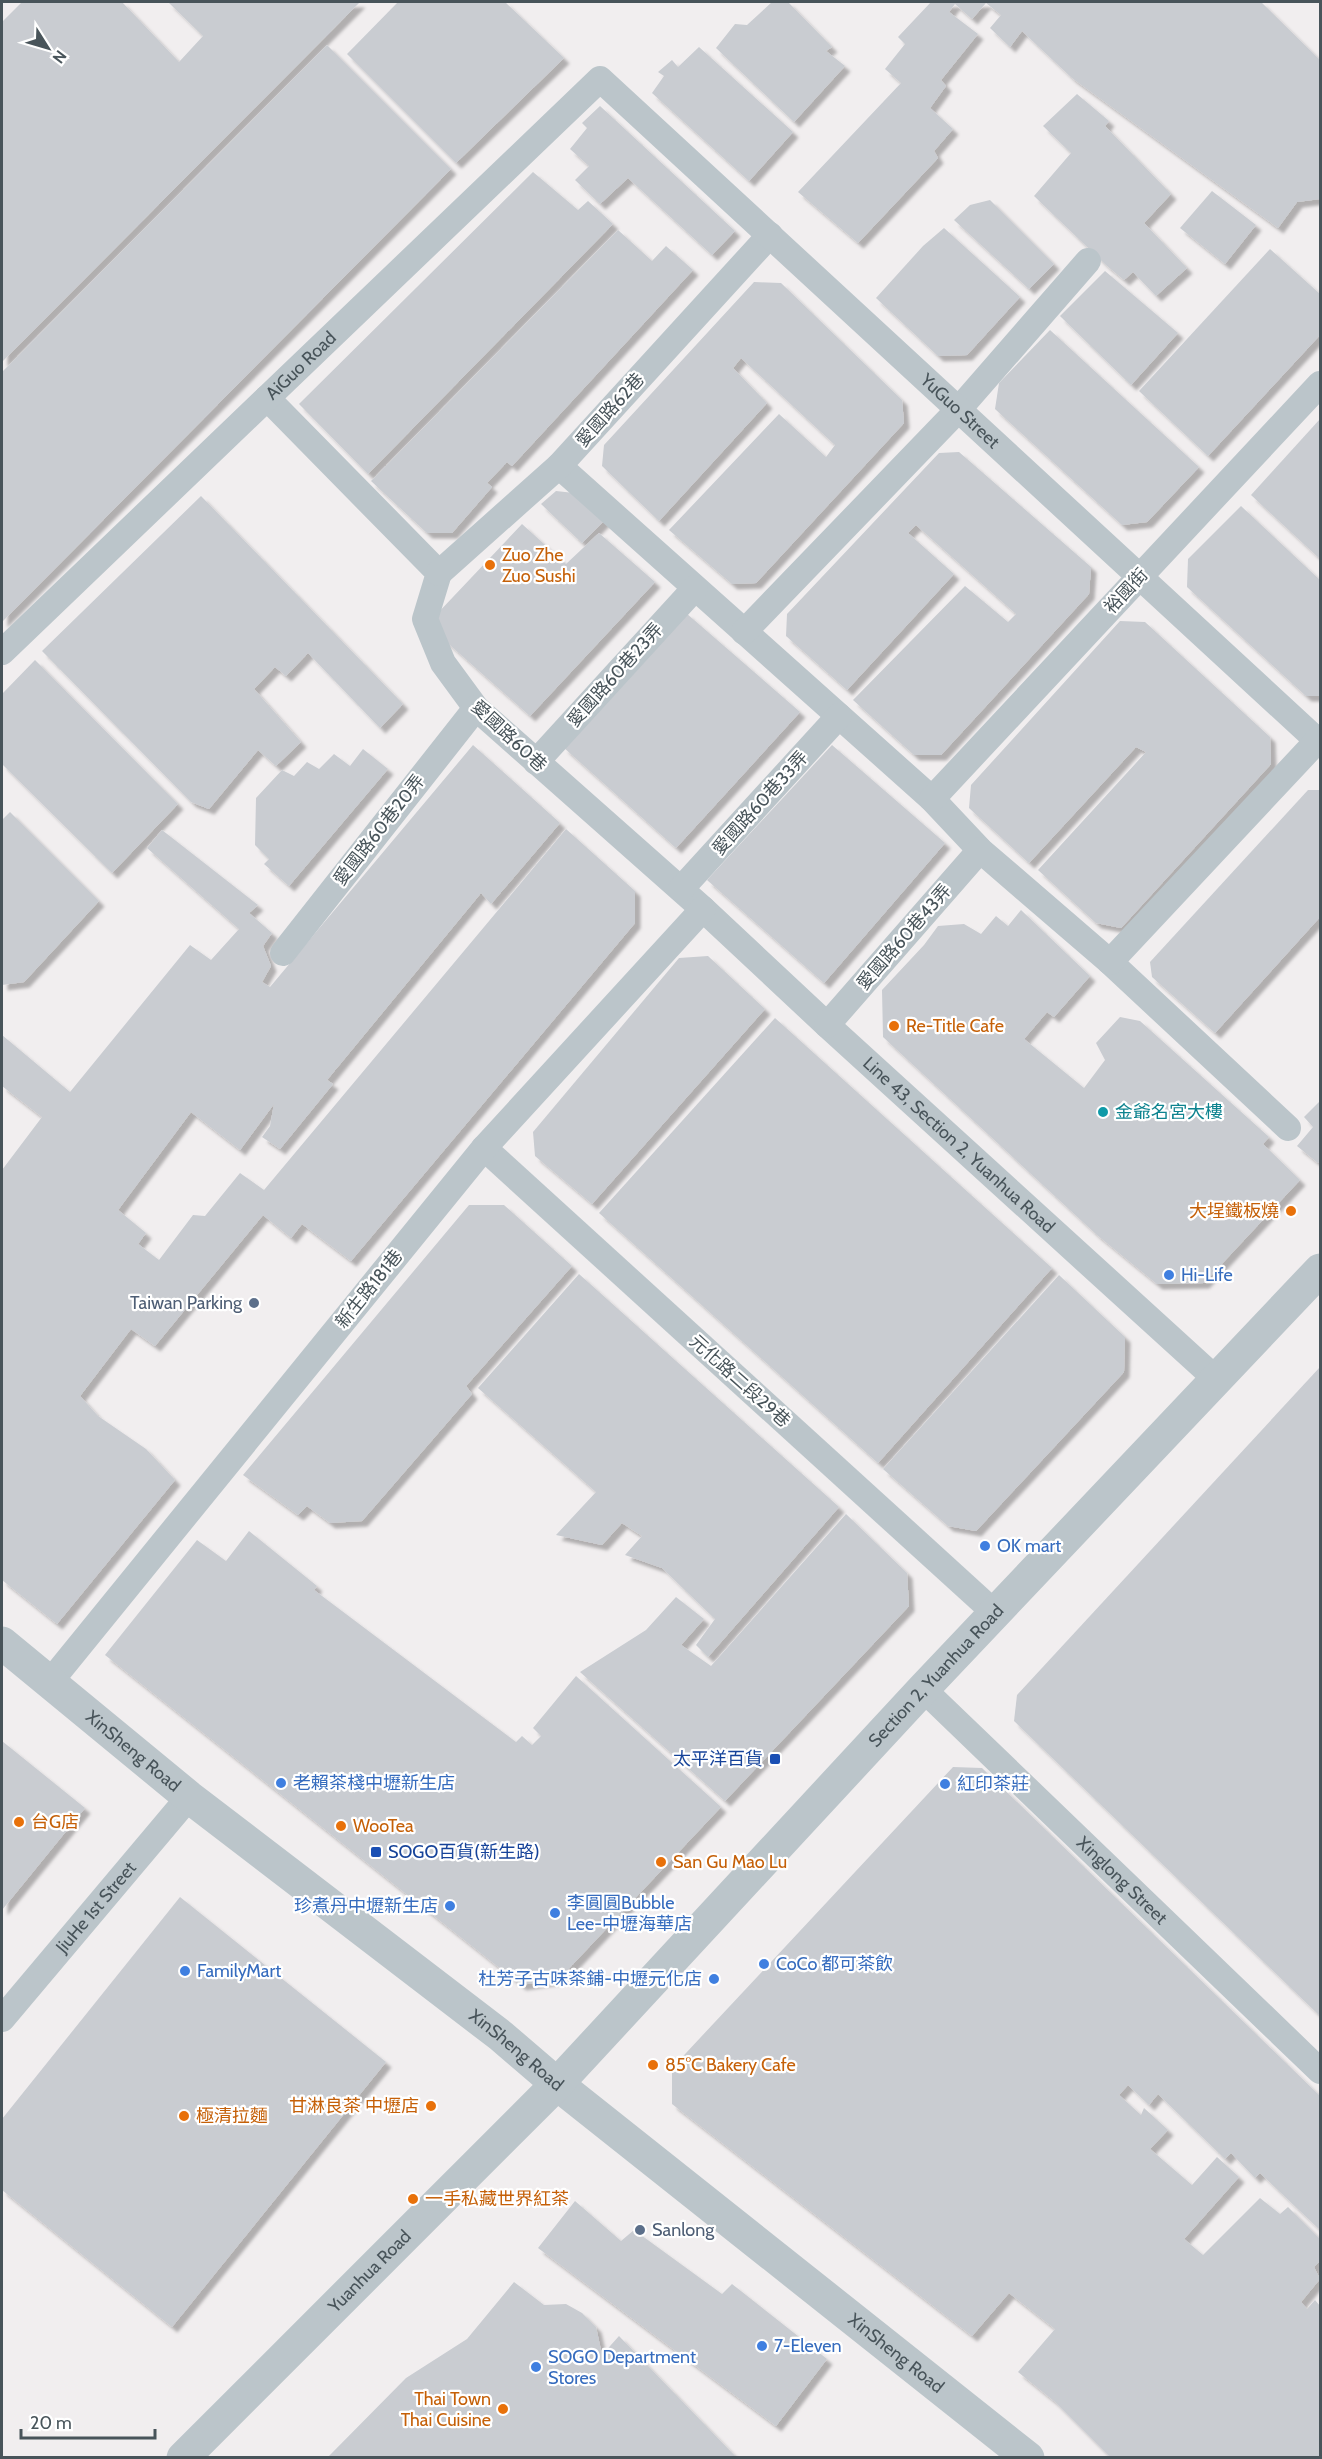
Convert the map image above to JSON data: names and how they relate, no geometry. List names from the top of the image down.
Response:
{
  "streets": {
    "street": ["Section 2, Yuanhua Road", "XinSheng Road", "Yuanhua Road"],
    "lane": [
      "AiGuo Road",
      "愛國路62巷",
      "YuGuo Street",
      "裕國街",
      "愛國路60巷23弄",
      "愛國路60巷",
      "愛國路60巷33弄",
      "愛國路60巷20弄",
      "愛國路60巷43弄",
      "Line 43, Section 2, Yuanhua Road",
      "新生路181巷",
      "元化路二段29巷",
      "Xinglong Street",
      "JiuHe 1st Street"
    ]
  },
  "crossings": [
    ["AiGuo Road", "YuGuo Street"],
    ["愛國路62巷", "YuGuo Street"],
    ["愛國路62巷", "愛國路60巷"],
    ["YuGuo Street", "裕國街"],
    ["愛國路60巷23弄", "愛國路60巷"],
    ["愛國路60巷", "愛國路60巷33弄"],
    ["愛國路60巷", "愛國路60巷20弄"],
    ["愛國路60巷", "Line 43, Section 2, Yuanhua Road"],
    ["愛國路60巷", "新生路181巷"],
    ["愛國路60巷43弄", "Line 43, Section 2, Yuanhua Road"],
    ["Line 43, Section 2, Yuanhua Road", "新生路181巷"],
    ["Line 43, Section 2, Yuanhua Road", "Section 2, Yuanhua Road"],
    ["新生路181巷", "元化路二段29巷"],
    ["新生路181巷", "XinSheng Road"],
    ["元化路二段29巷", "Section 2, Yuanhua Road"],
    ["Section 2, Yuanhua Road", "XinSheng Road"],
    ["Section 2, Yuanhua Road", "Xinglong Street"],
    ["Section 2, Yuanhua Road", "Yuanhua Road"],
    ["XinSheng Road", "JiuHe 1st Street"],
    ["XinSheng Road", "Yuanhua Road"]
  ],
  "places": {
    "other": [
      "Zuo Zhe Zuo Sushi",
      "Re-Title Cafe",
      "金爺名宮大樓",
      "大埕鐵板燒",
      "Hi-Life",
      "Taiwan Parking",
      "OK mart",
      "老賴茶棧中壢新生店",
      "紅印茶莊",
      "台G店",
      "WooTea",
      "San Gu Mao Lu",
      "珍煮丹中壢新生店",
      "李圓圓Bubble Lee-中壢海華店",
      "CoCo 都可茶飲",
      "FamilyMart",
      "杜芳子古味茶鋪-中壢元化店",
      "85°C Bakery Cafe",
      "甘淋良茶 中壢店",
      "極清拉麵",
      "一手私藏世界紅茶",
      "Sanlong",
      "7-Eleven",
      "SOGO Department Stores",
      "Thai Town Thai Cuisine"
    ],
    "transit": ["太平洋百貨", "SOGO百貨(新生路)"]
  },
  "scale_bar": "20 m",
  "north": "bottom right"
}
